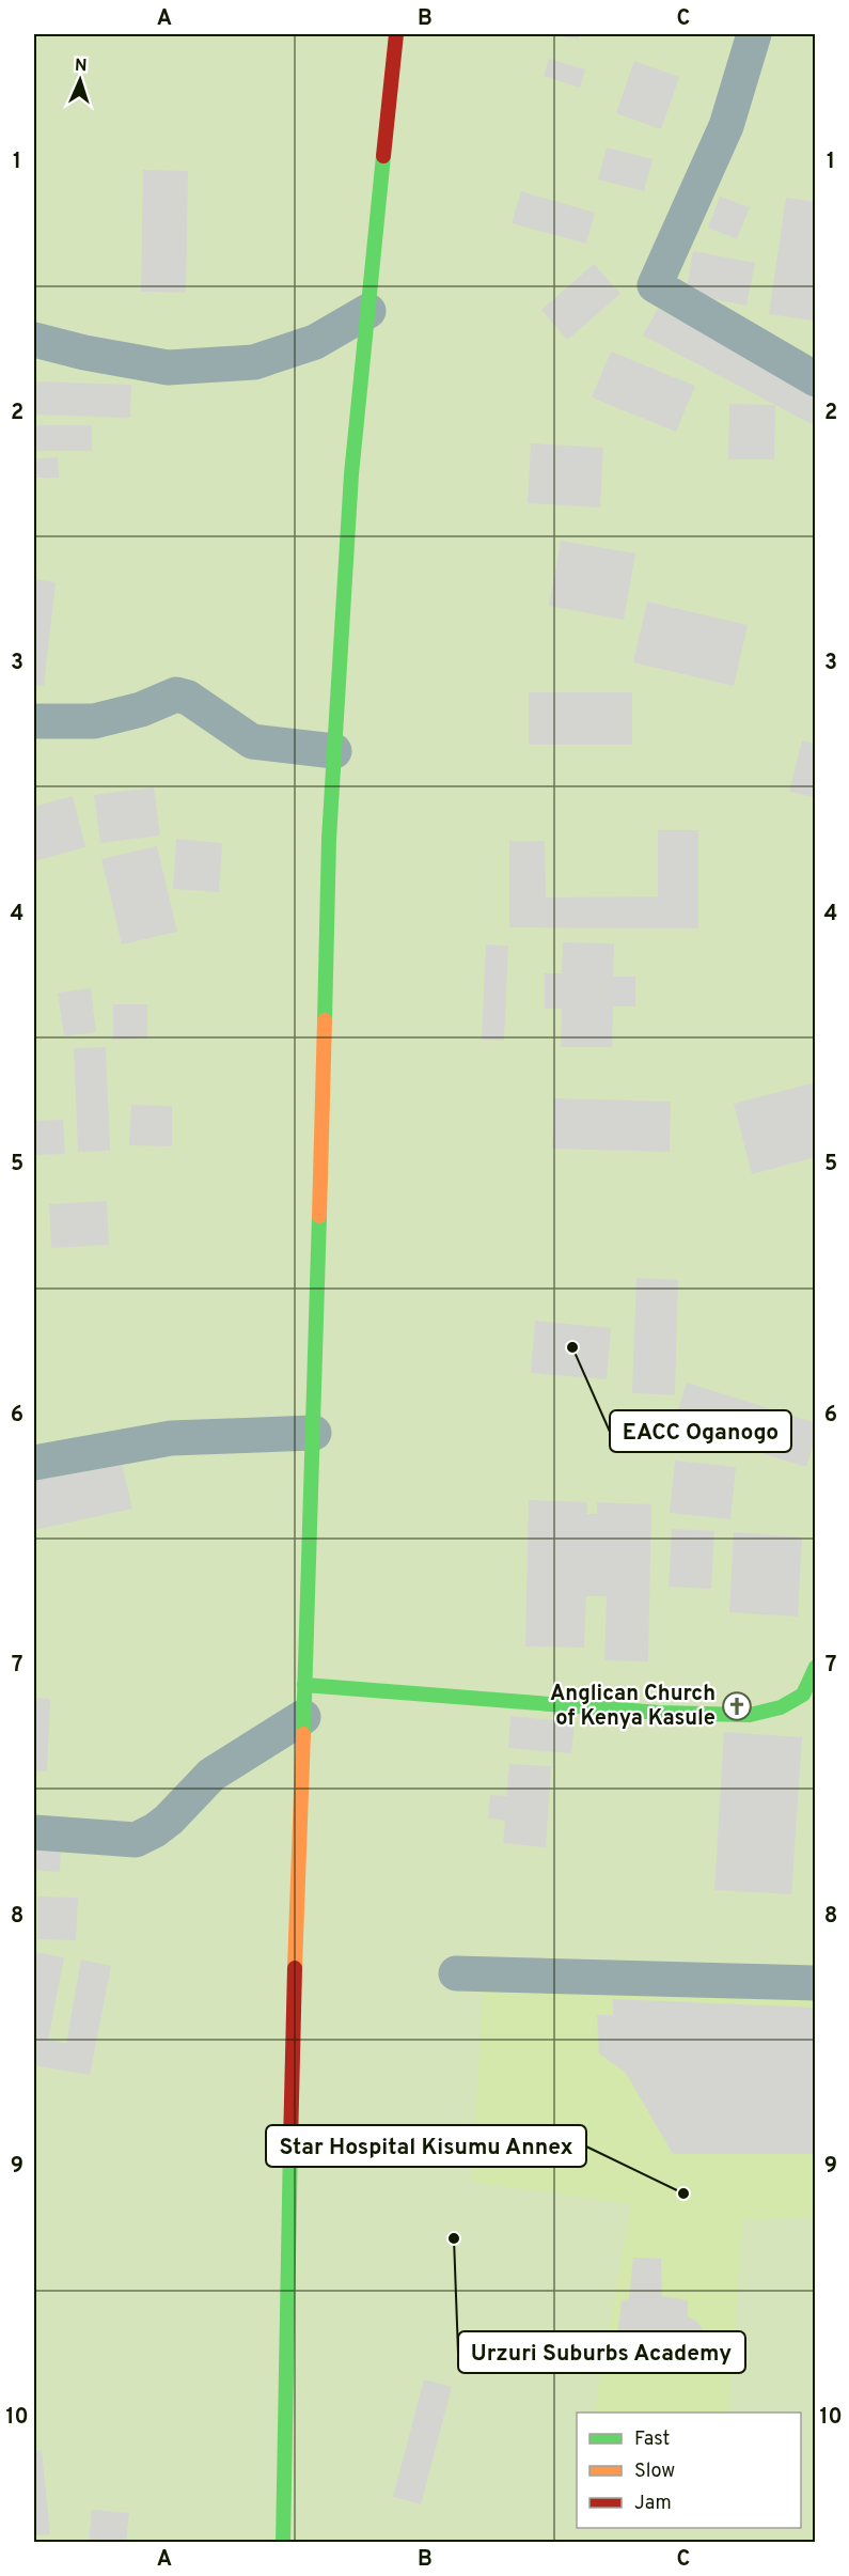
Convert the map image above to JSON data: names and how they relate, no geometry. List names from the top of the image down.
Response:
{
  "places": {
    "other": ["EACC Oganogo", "Star Hospital Kisumu Annex", "Urzuri Suburbs Academy"],
    "church": ["Anglican Church of Kenya Kasule"]
  },
  "legend": ["Fast", "Slow", "Jam"],
  "north": "top",
  "grid": {
    "columns": ["A", "B", "C"],
    "rows": [
      "1",
      "2",
      "3",
      "4",
      "5",
      "6",
      "7",
      "8",
      "9",
      "10"
    ]
  }
}
